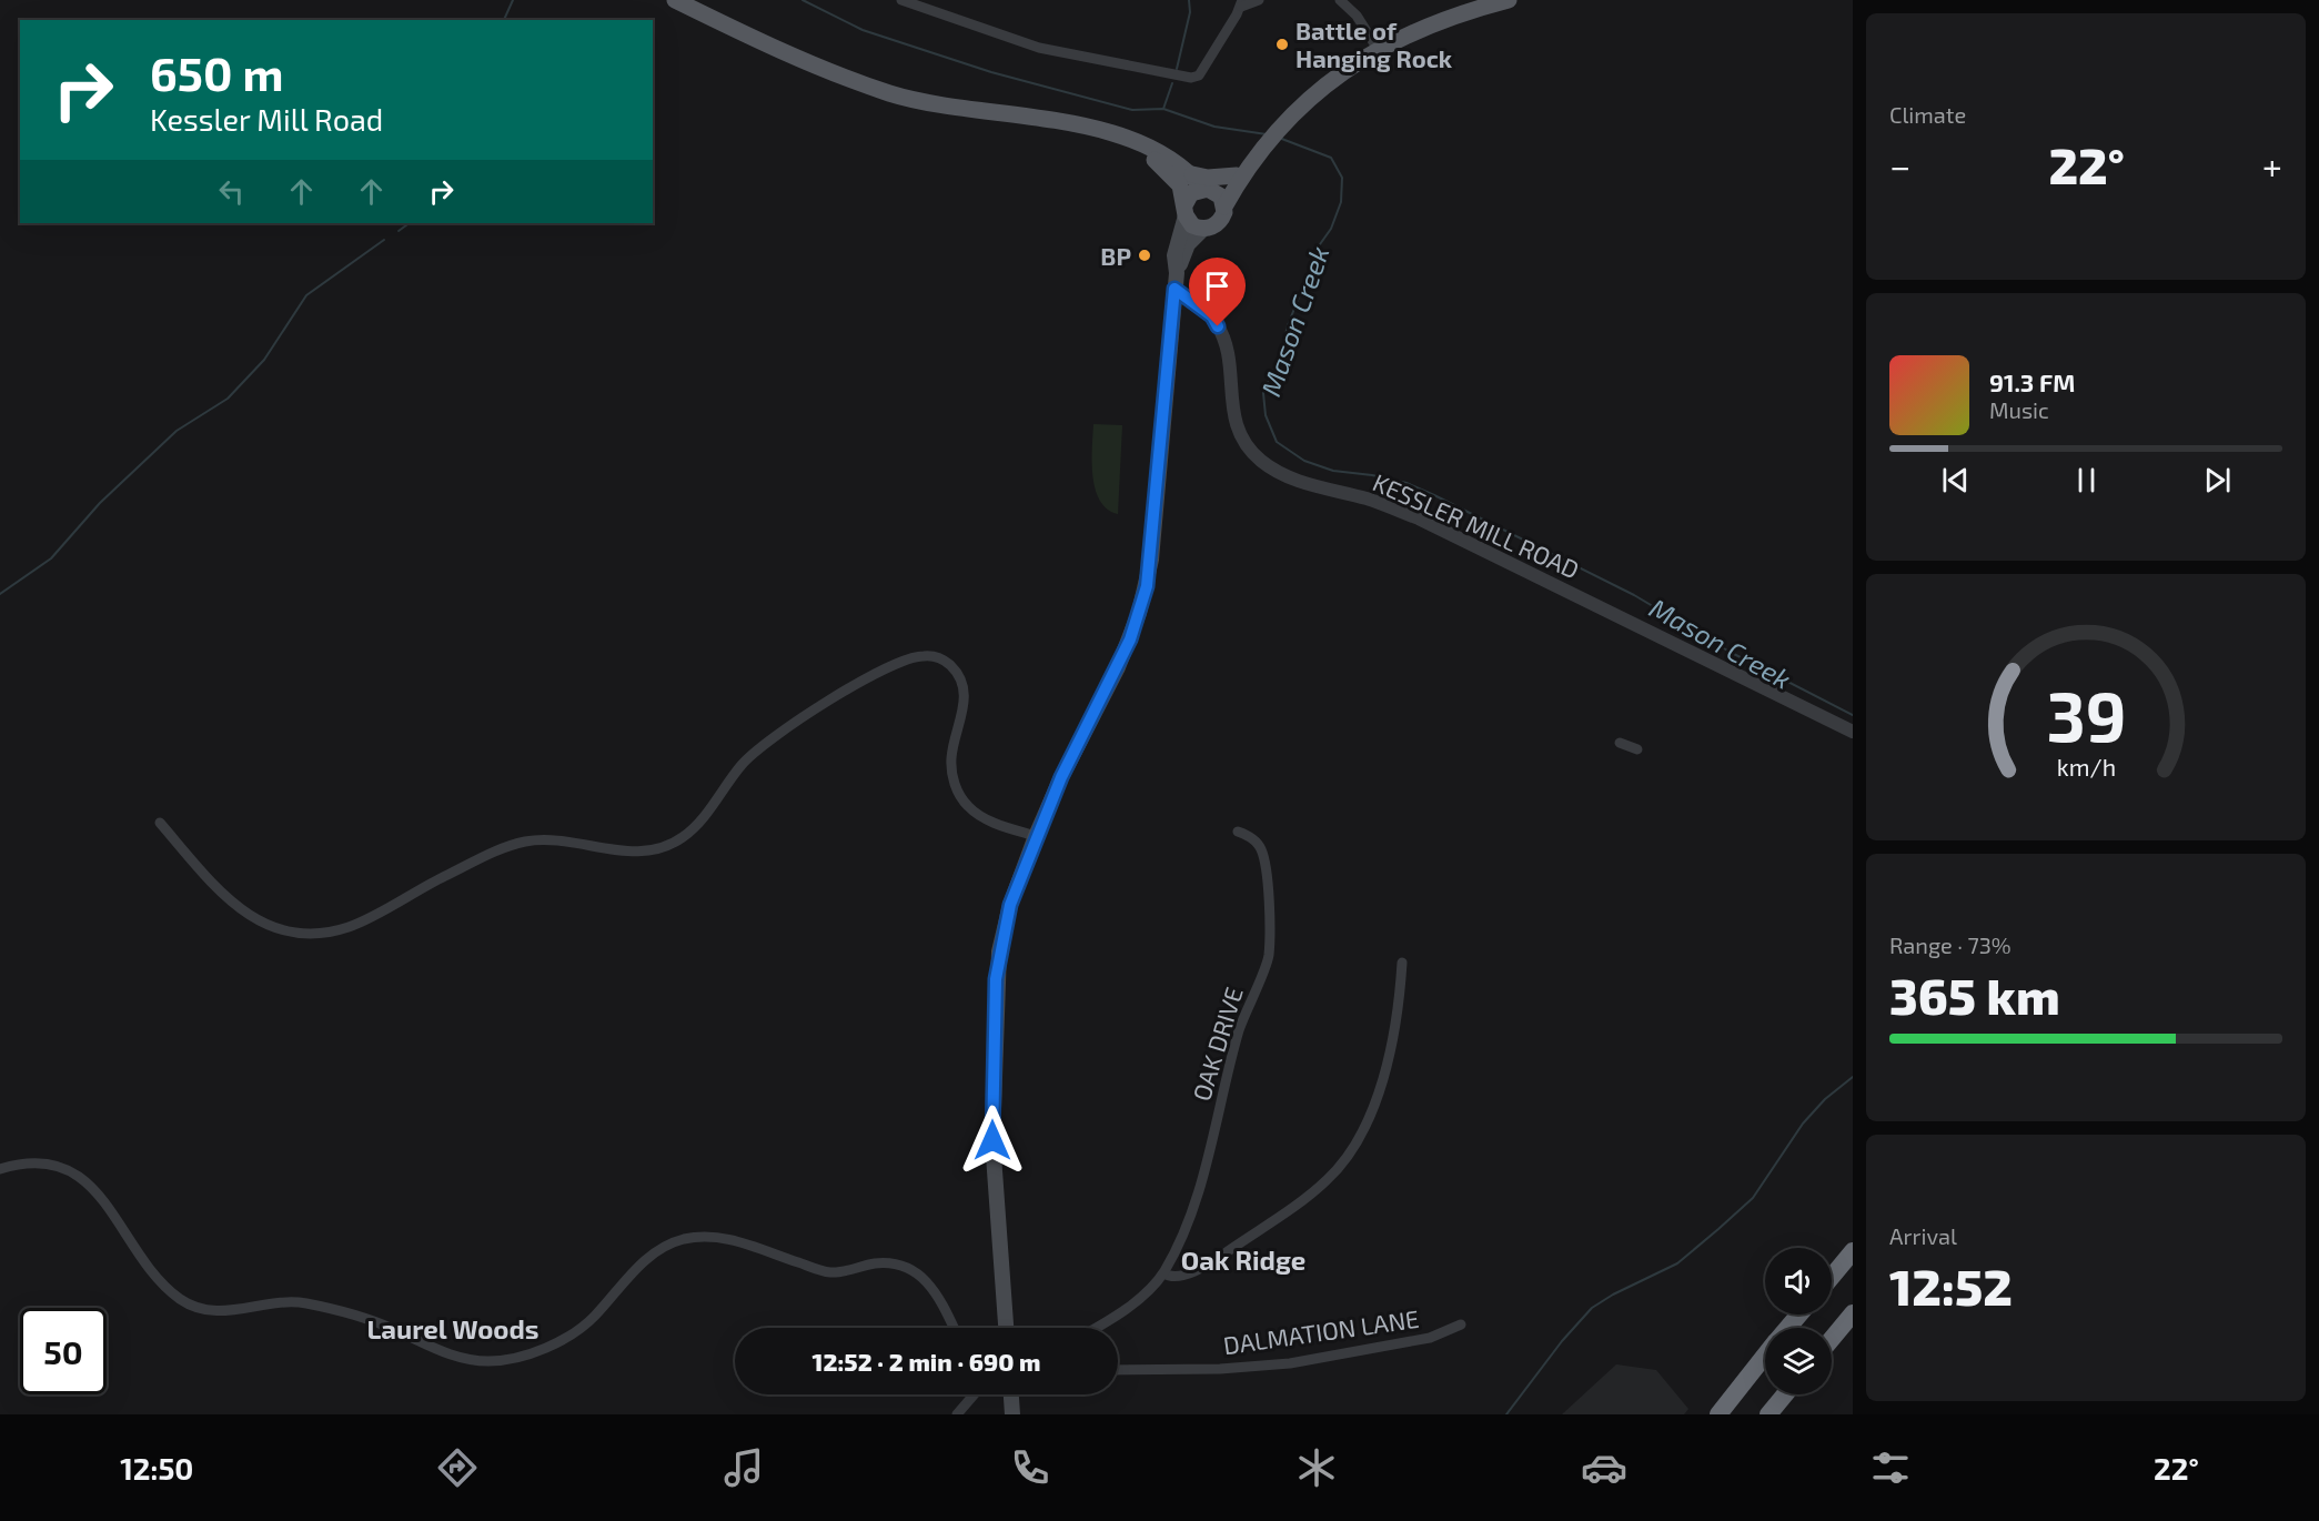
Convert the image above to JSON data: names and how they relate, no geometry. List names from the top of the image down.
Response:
{
  "streets": {
    "street": ["KESSLER MILL ROAD", "OAK DRIVE", "DALMATION LANE"]
  },
  "districts": ["Oak Ridge", "Laurel Woods"],
  "water": ["Mason Creek"],
  "places": ["Battle of Hanging Rock", "BP"],
  "page": {
    "tile": [
      "Climate",
      ["Range · 73%", "365 km"],
      ["Arrival", "12:52"]
    ],
    "turn": ["650 m", "Kessler Mill Road"],
    "heat": ["−", "22°", "+"],
    "song": ["91.3 FM", "Music"],
    "limit": "50",
    "trip": "12:52 · 2 min · 690 m",
    "tabs": ["12:50", "22°"],
    "gauge": ["39", "km/h"]
  }
}
